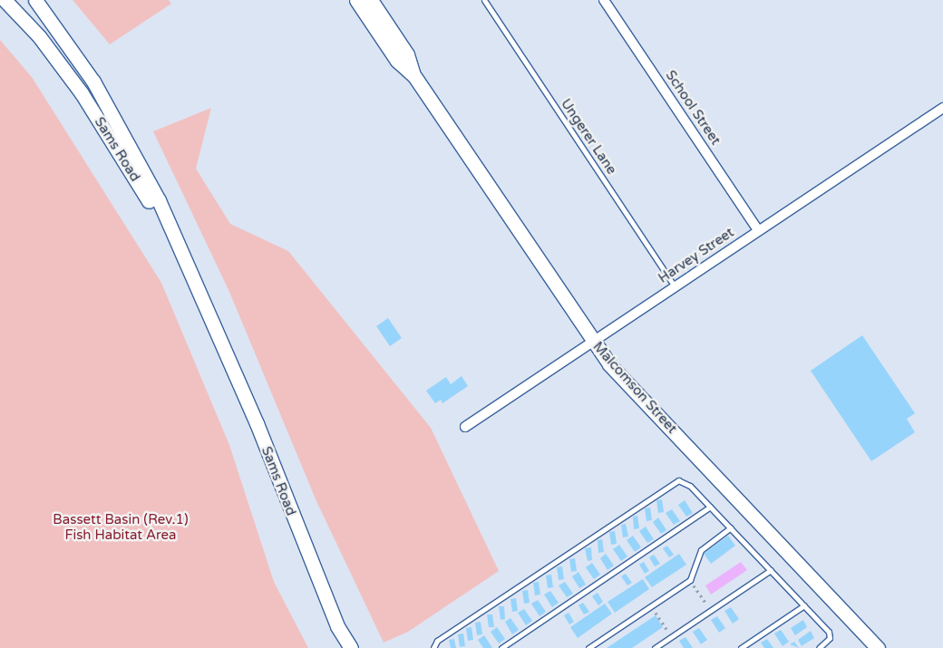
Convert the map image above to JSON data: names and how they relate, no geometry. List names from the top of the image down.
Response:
{
  "streets": {
    "main road": ["Sams Road", "Malcomson Street"],
    "street": ["School Street", "Harvey Street"],
    "lane": ["Ungerer Lane"]
  },
  "crossings": [
    ["School Street", "Harvey Street"],
    ["Ungerer Lane", "Harvey Street"],
    ["Harvey Street", "Malcomson Street"]
  ],
  "parks": ["Bassett Basin (Rev.1) Fish Habitat Area"]
}
